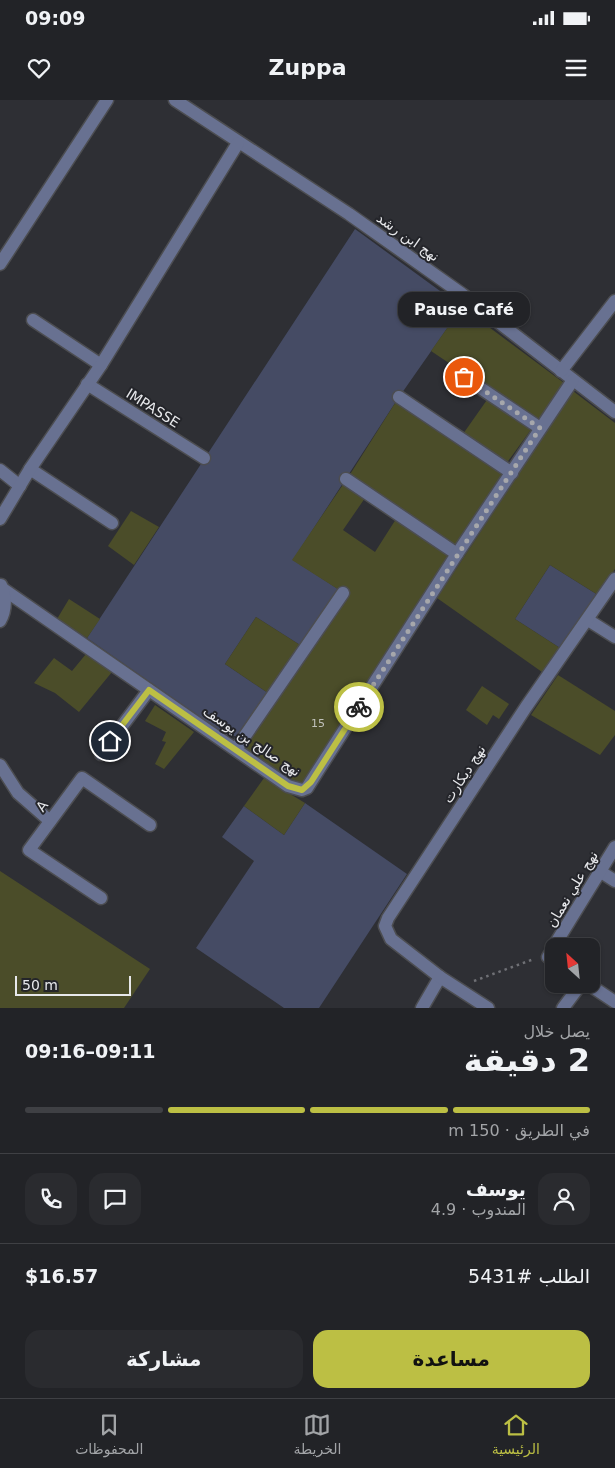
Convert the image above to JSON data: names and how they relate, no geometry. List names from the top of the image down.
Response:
{
  "streets": {
    "street": [
      "نهج ابن رشد",
      "IMPASSE",
      "نهج صالح بن يوسف",
      "نهج ديكارت",
      "A",
      "نهج علي نعمان"
    ]
  },
  "crossings": [
    ["نهج ابن رشد", "نهج صالح بن يوسف"]
  ],
  "places": ["Pause Café"],
  "house_numbers": ["15"],
  "scale_bar": "50 m",
  "north": "top left",
  "page": {
    "status": "09:09",
    "header": "Zuppa",
    "bubble": "Pause Café",
    "scale": "50 m",
    "heading": ["2 دقيقة", "يصل خلال", "09:11–09:16"],
    "panel": [
      "يوسف",
      "المندوب · 4.9",
      "الطلب #5431",
      "$16.57"
    ],
    "bar": "في الطريق · 150 m",
    "buttons": ["مساعدة", "مشاركة"],
    "tabs": ["الرئيسية", "الخريطة", "المحفوظات"]
  }
}
